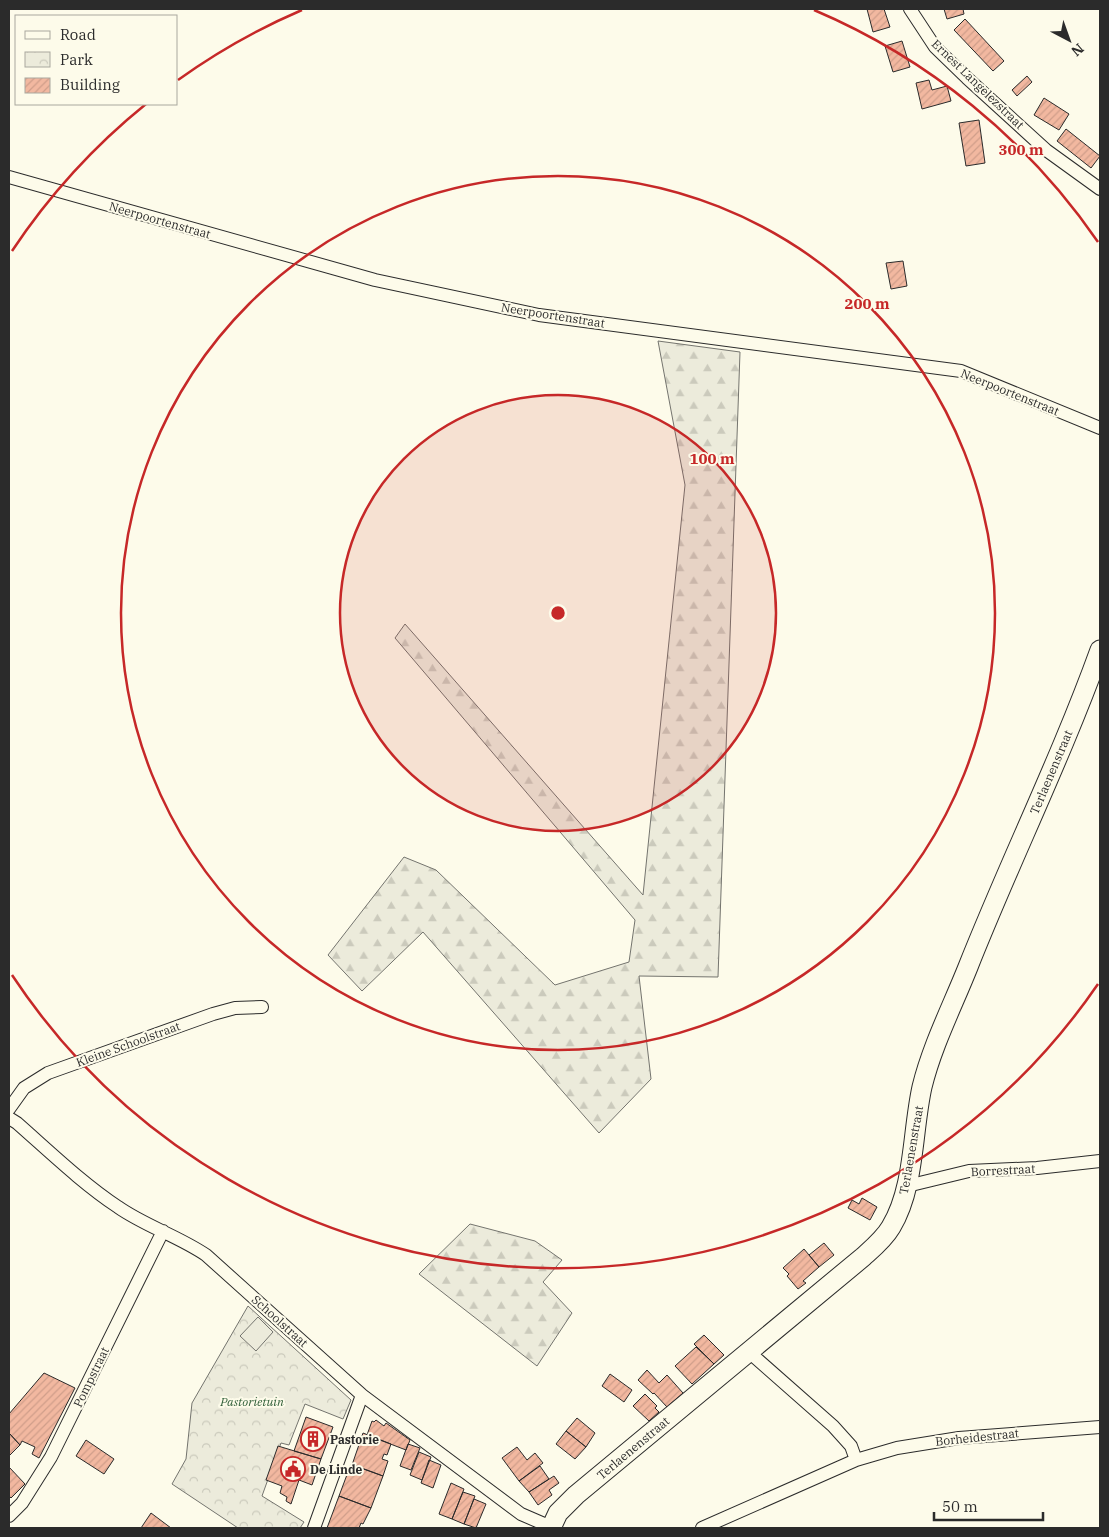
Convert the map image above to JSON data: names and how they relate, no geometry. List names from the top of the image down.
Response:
{
  "streets": {
    "street": [
      "Ernest Langelezstraat",
      "Neerpoortenstraat",
      "Terlaenenstraat",
      "Kleine Schoolstraat",
      "Borrestraat",
      "Schoolstraat",
      "Pompstraat",
      "Borheidestraat"
    ]
  },
  "crossings": [
    ["Terlaenenstraat", "Borrestraat"],
    ["Terlaenenstraat", "Schoolstraat"],
    ["Schoolstraat", "Pompstraat"]
  ],
  "parks": ["Pastorietuin"],
  "places": {
    "building": ["Pastorie"],
    "public building": ["De Linde"]
  },
  "legend": ["Road", "Park", "Building"],
  "scale_bar": "50 m",
  "north": "bottom right",
  "rings": ["300 m", "200 m", "100 m"]
}
